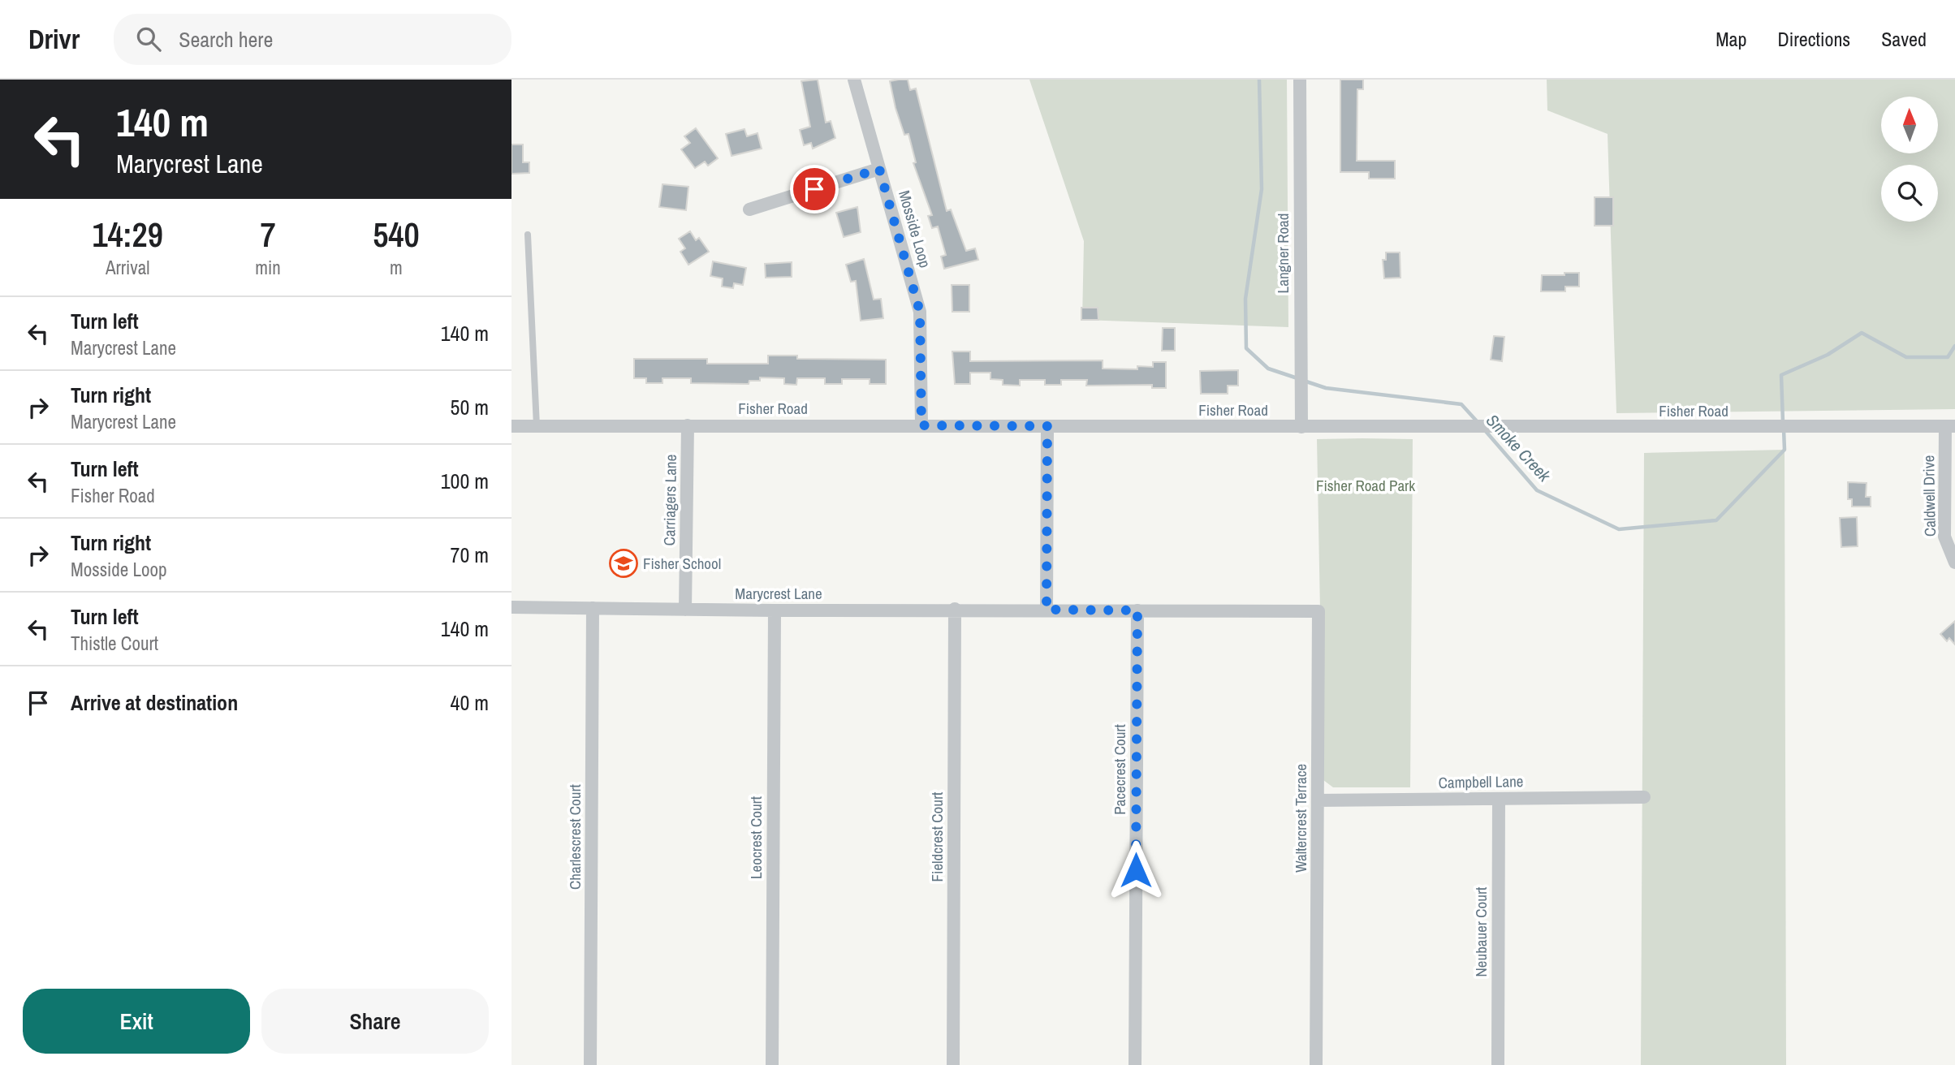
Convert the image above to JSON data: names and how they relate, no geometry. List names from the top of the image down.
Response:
{
  "streets": {
    "street": [
      "Mosside Loop",
      "Langner Road",
      "Fisher Road",
      "Caldwell Drive",
      "Carriagers Lane",
      "Marycrest Lane",
      "Pacecrest Court",
      "Campbell Lane",
      "Waltercrest Terrace",
      "Charlescrest Court",
      "Fieldcrest Court",
      "Leocrest Court",
      "Neubauer Court"
    ]
  },
  "crossings": [
    ["Mosside Loop", "Fisher Road"],
    ["Langner Road", "Fisher Road"],
    ["Fisher Road", "Caldwell Drive"],
    ["Fisher Road", "Carriagers Lane"],
    ["Carriagers Lane", "Marycrest Lane"],
    ["Marycrest Lane", "Pacecrest Court"],
    ["Marycrest Lane", "Waltercrest Terrace"],
    ["Marycrest Lane", "Charlescrest Court"],
    ["Marycrest Lane", "Fieldcrest Court"],
    ["Marycrest Lane", "Leocrest Court"],
    ["Campbell Lane", "Waltercrest Terrace"],
    ["Campbell Lane", "Neubauer Court"]
  ],
  "water": ["Smoke Creek"],
  "parks": ["Fisher Road Park"],
  "places": {
    "school or university": ["Fisher School"]
  },
  "north": "top",
  "page": {
    "header": "Drivr",
    "search": "Search here",
    "nav": ["Map", "Directions", "Saved"],
    "turn": ["140 m", "Marycrest Lane"],
    "eta": [
      "14:29",
      "Arrival",
      "7",
      "min",
      "540",
      "m"
    ],
    "list": [
      {
        "name": "Turn left",
        "note": "Marycrest Lane",
        "value": "140 m"
      },
      {
        "name": "Turn right",
        "note": "Marycrest Lane",
        "value": "50 m"
      },
      {
        "name": "Turn left",
        "note": "Fisher Road",
        "value": "100 m"
      },
      {
        "name": "Turn right",
        "note": "Mosside Loop",
        "value": "70 m"
      },
      {
        "name": "Turn left",
        "note": "Thistle Court",
        "value": "140 m"
      },
      {
        "name": "Arrive at destination",
        "value": "40 m"
      }
    ],
    "buttons": ["Exit", "Share"]
  }
}
